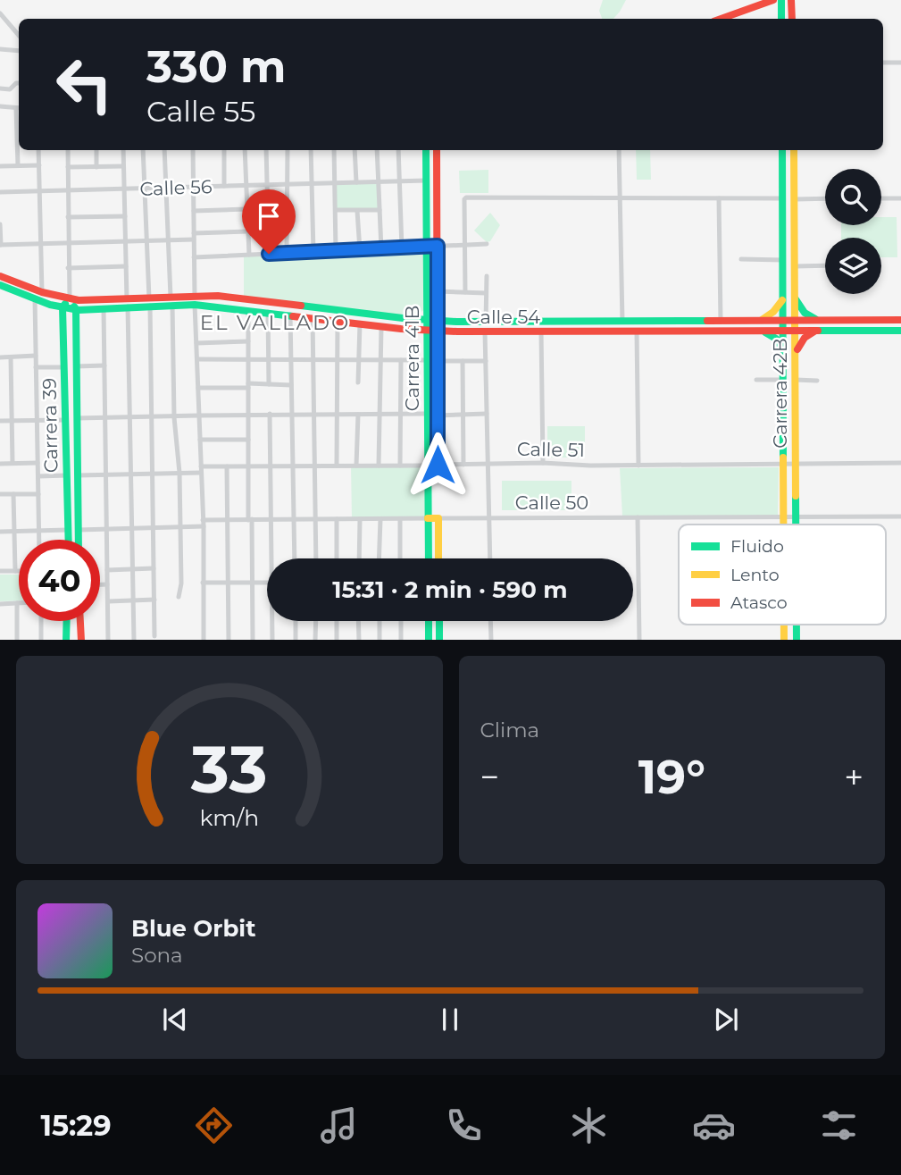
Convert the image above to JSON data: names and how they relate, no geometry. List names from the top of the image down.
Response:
{
  "streets": {
    "main road": [
      "Calle 54",
      "Carrera 41B",
      "Carrera 42B",
      "Carrera 39",
      "Calle 51",
      "Calle 50"
    ],
    "street": ["Calle 56"]
  },
  "crossings": [
    ["Calle 56", "Carrera 41B"],
    ["Calle 54", "Carrera 41B"],
    ["Calle 54", "Carrera 42B"],
    ["Calle 54", "Carrera 39"],
    ["Carrera 41B", "Calle 51"],
    ["Carrera 41B", "Calle 50"],
    ["Carrera 42B", "Calle 51"],
    ["Carrera 42B", "Calle 50"],
    ["Carrera 39", "Calle 51"]
  ],
  "districts": ["EL VALLADO"],
  "legend": ["Fluido", "Lento", "Atasco"],
  "page": {
    "turn": ["330 m", "Calle 55"],
    "limit": "40",
    "trip": "15:31 · 2 min · 590 m",
    "tile": "Clima",
    "heat": ["−", "19°", "+"],
    "song": ["Blue Orbit", "Sona"],
    "tabs": "15:29",
    "gauge": ["33", "km/h"]
  }
}
